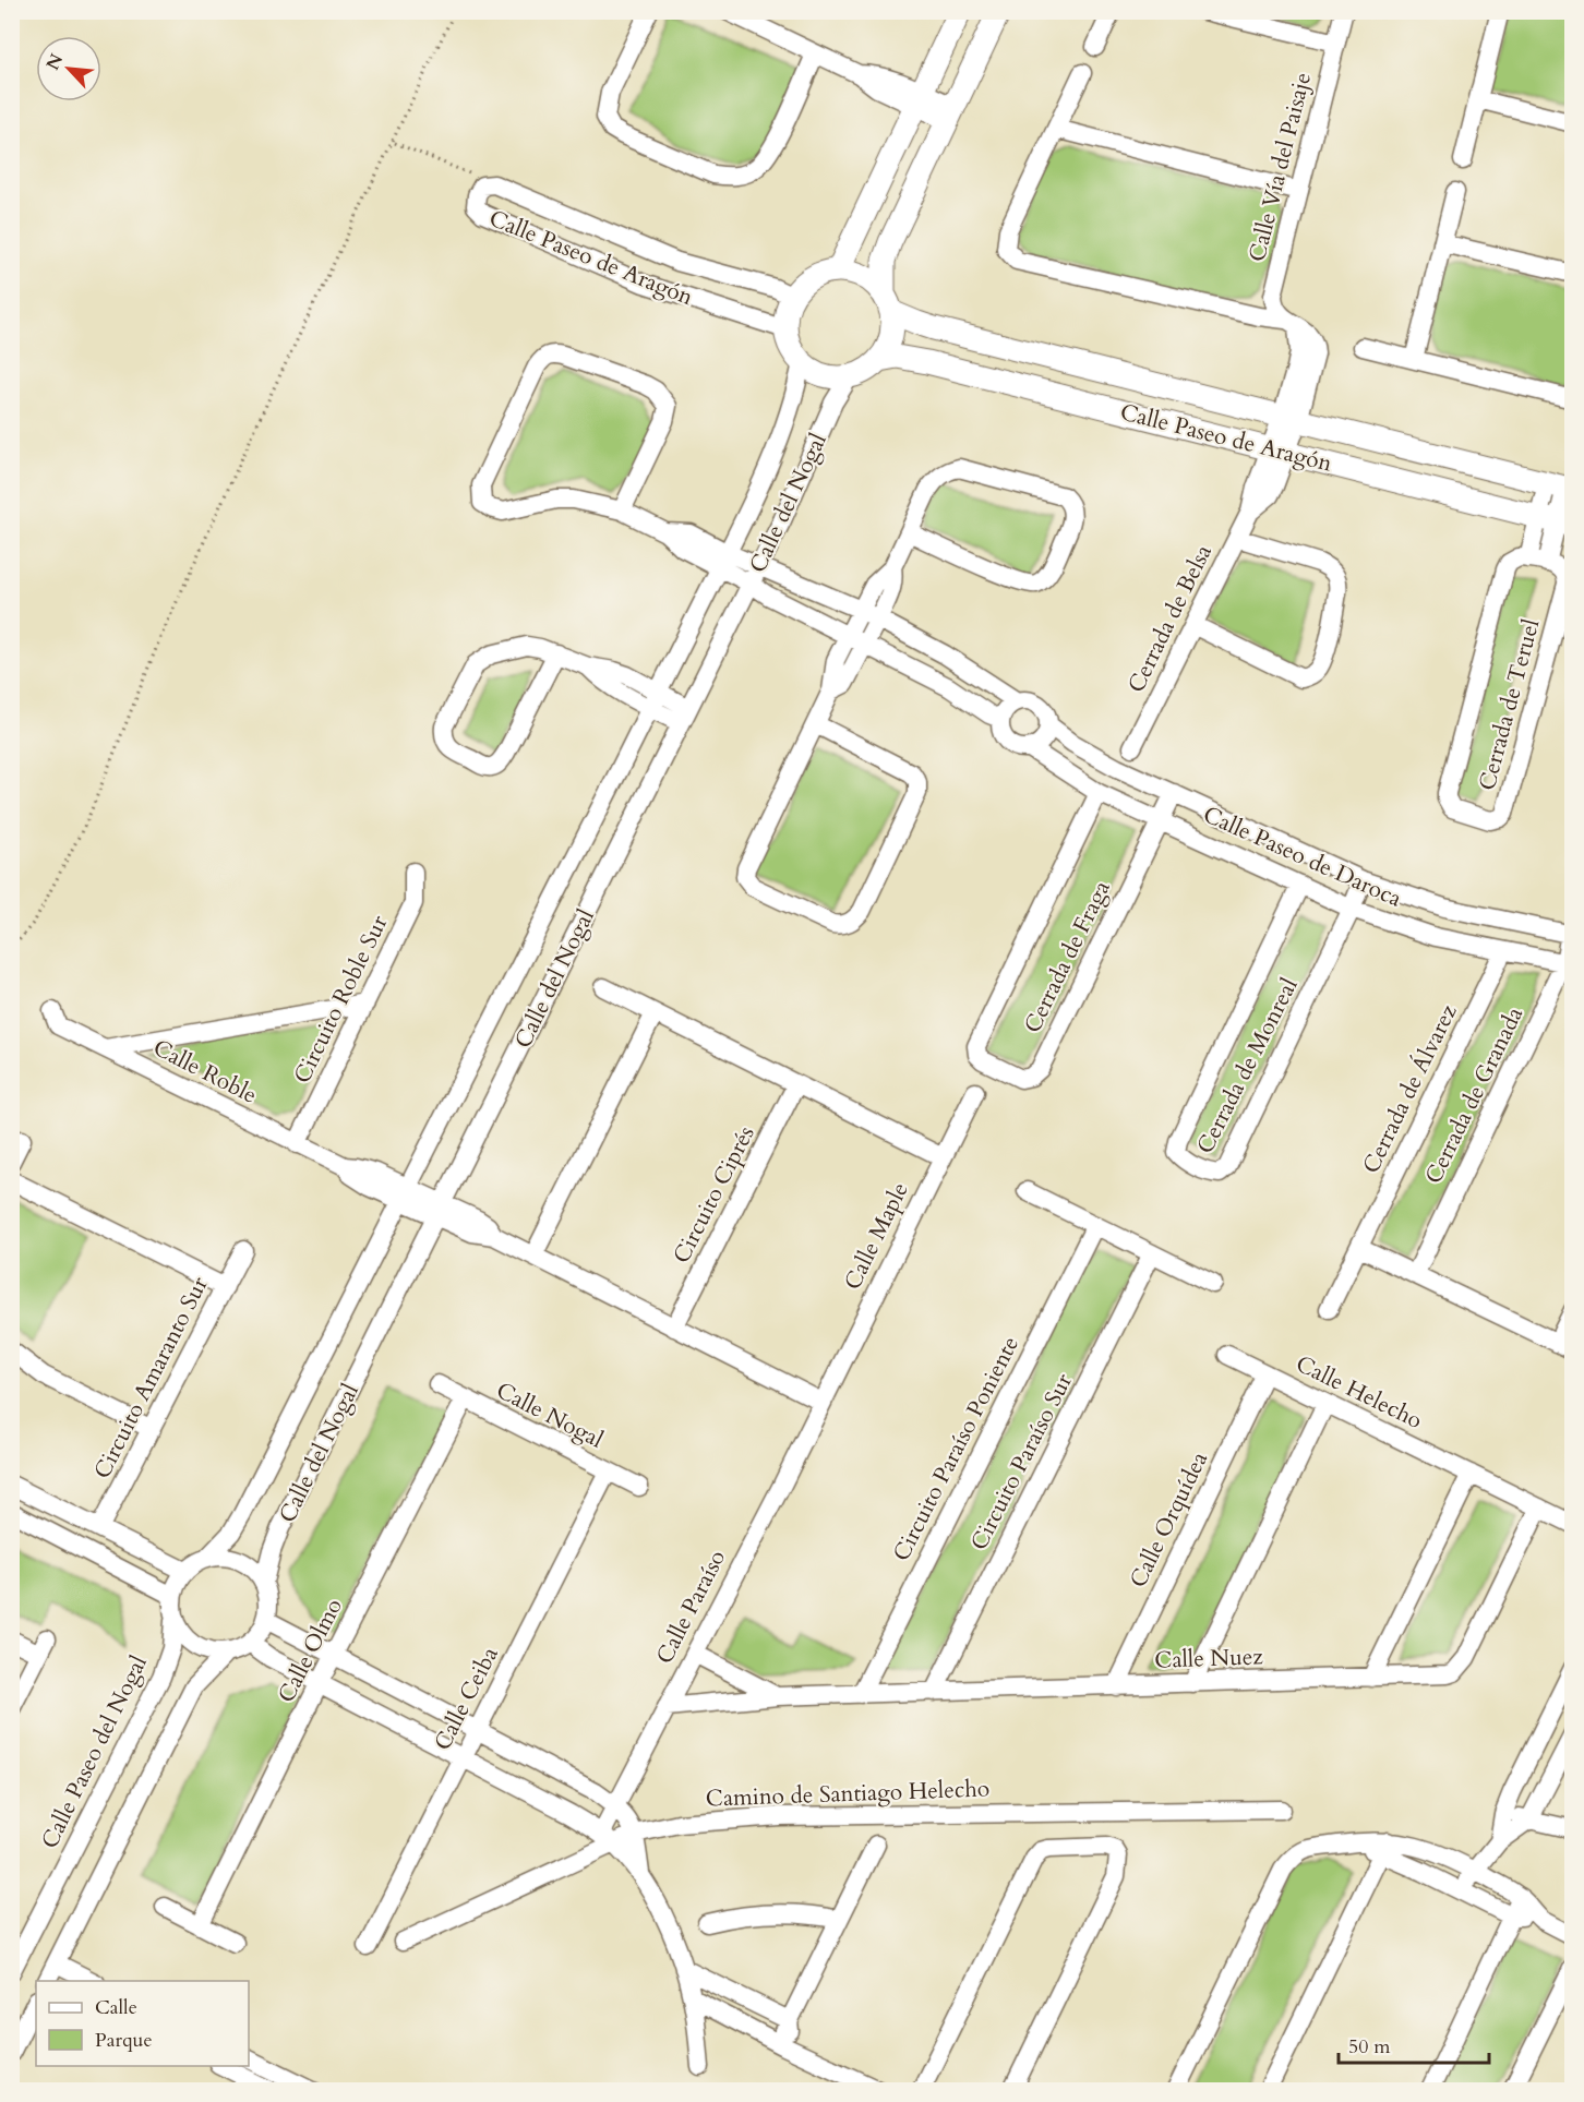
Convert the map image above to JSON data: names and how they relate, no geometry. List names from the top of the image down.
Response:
{
  "streets": {
    "street": [
      "Calle Vía del Paisaje",
      "Calle Paseo de Aragón",
      "Calle del Nogal",
      "Cerrada de Belsa",
      "Cerrada de Teruel",
      "Calle Paseo de Daroca",
      "Cerrada de Fraga",
      "Circuito Roble Sur",
      "Cerrada de Monreal",
      "Calle Roble",
      "Cerrada de Álvarez",
      "Cerrada de Granada",
      "Circuito Ciprés",
      "Calle Maple",
      "Circuito Amaranto Sur",
      "Calle Helecho",
      "Calle Nogal",
      "Circuito Paraíso Poniente",
      "Circuito Paraíso Sur",
      "Calle Orquídea",
      "Calle Paraíso",
      "Calle Olmo",
      "Calle Nuez",
      "Calle Ceiba",
      "Calle Paseo del Nogal",
      "Camino de Santiago Helecho"
    ]
  },
  "crossings": [
    ["Calle Vía del Paisaje", "Calle Paseo de Aragón"],
    ["Calle Vía del Paisaje", "Cerrada de Belsa"],
    ["Calle Paseo de Aragón", "Calle del Nogal"],
    ["Calle Paseo de Aragón", "Cerrada de Belsa"],
    ["Calle del Nogal", "Calle Roble"],
    ["Calle del Nogal", "Calle Paseo del Nogal"],
    ["Calle Paseo de Daroca", "Cerrada de Fraga"],
    ["Calle Paseo de Daroca", "Cerrada de Monreal"],
    ["Calle Paseo de Daroca", "Cerrada de Álvarez"],
    ["Calle Paseo de Daroca", "Cerrada de Granada"],
    ["Circuito Roble Sur", "Calle Roble"],
    ["Calle Maple", "Calle Paraíso"],
    ["Calle Helecho", "Calle Orquídea"],
    ["Calle Helecho", "Calle Nuez"],
    ["Calle Nogal", "Calle Olmo"],
    ["Calle Nogal", "Calle Ceiba"],
    ["Circuito Paraíso Poniente", "Calle Nuez"],
    ["Circuito Paraíso Sur", "Calle Nuez"],
    ["Calle Orquídea", "Calle Nuez"],
    ["Calle Paraíso", "Calle Nuez"],
    ["Calle Paraíso", "Camino de Santiago Helecho"]
  ],
  "legend": ["Calle", "Parque"],
  "scale_bar": "50 m",
  "north": "top left"
}
